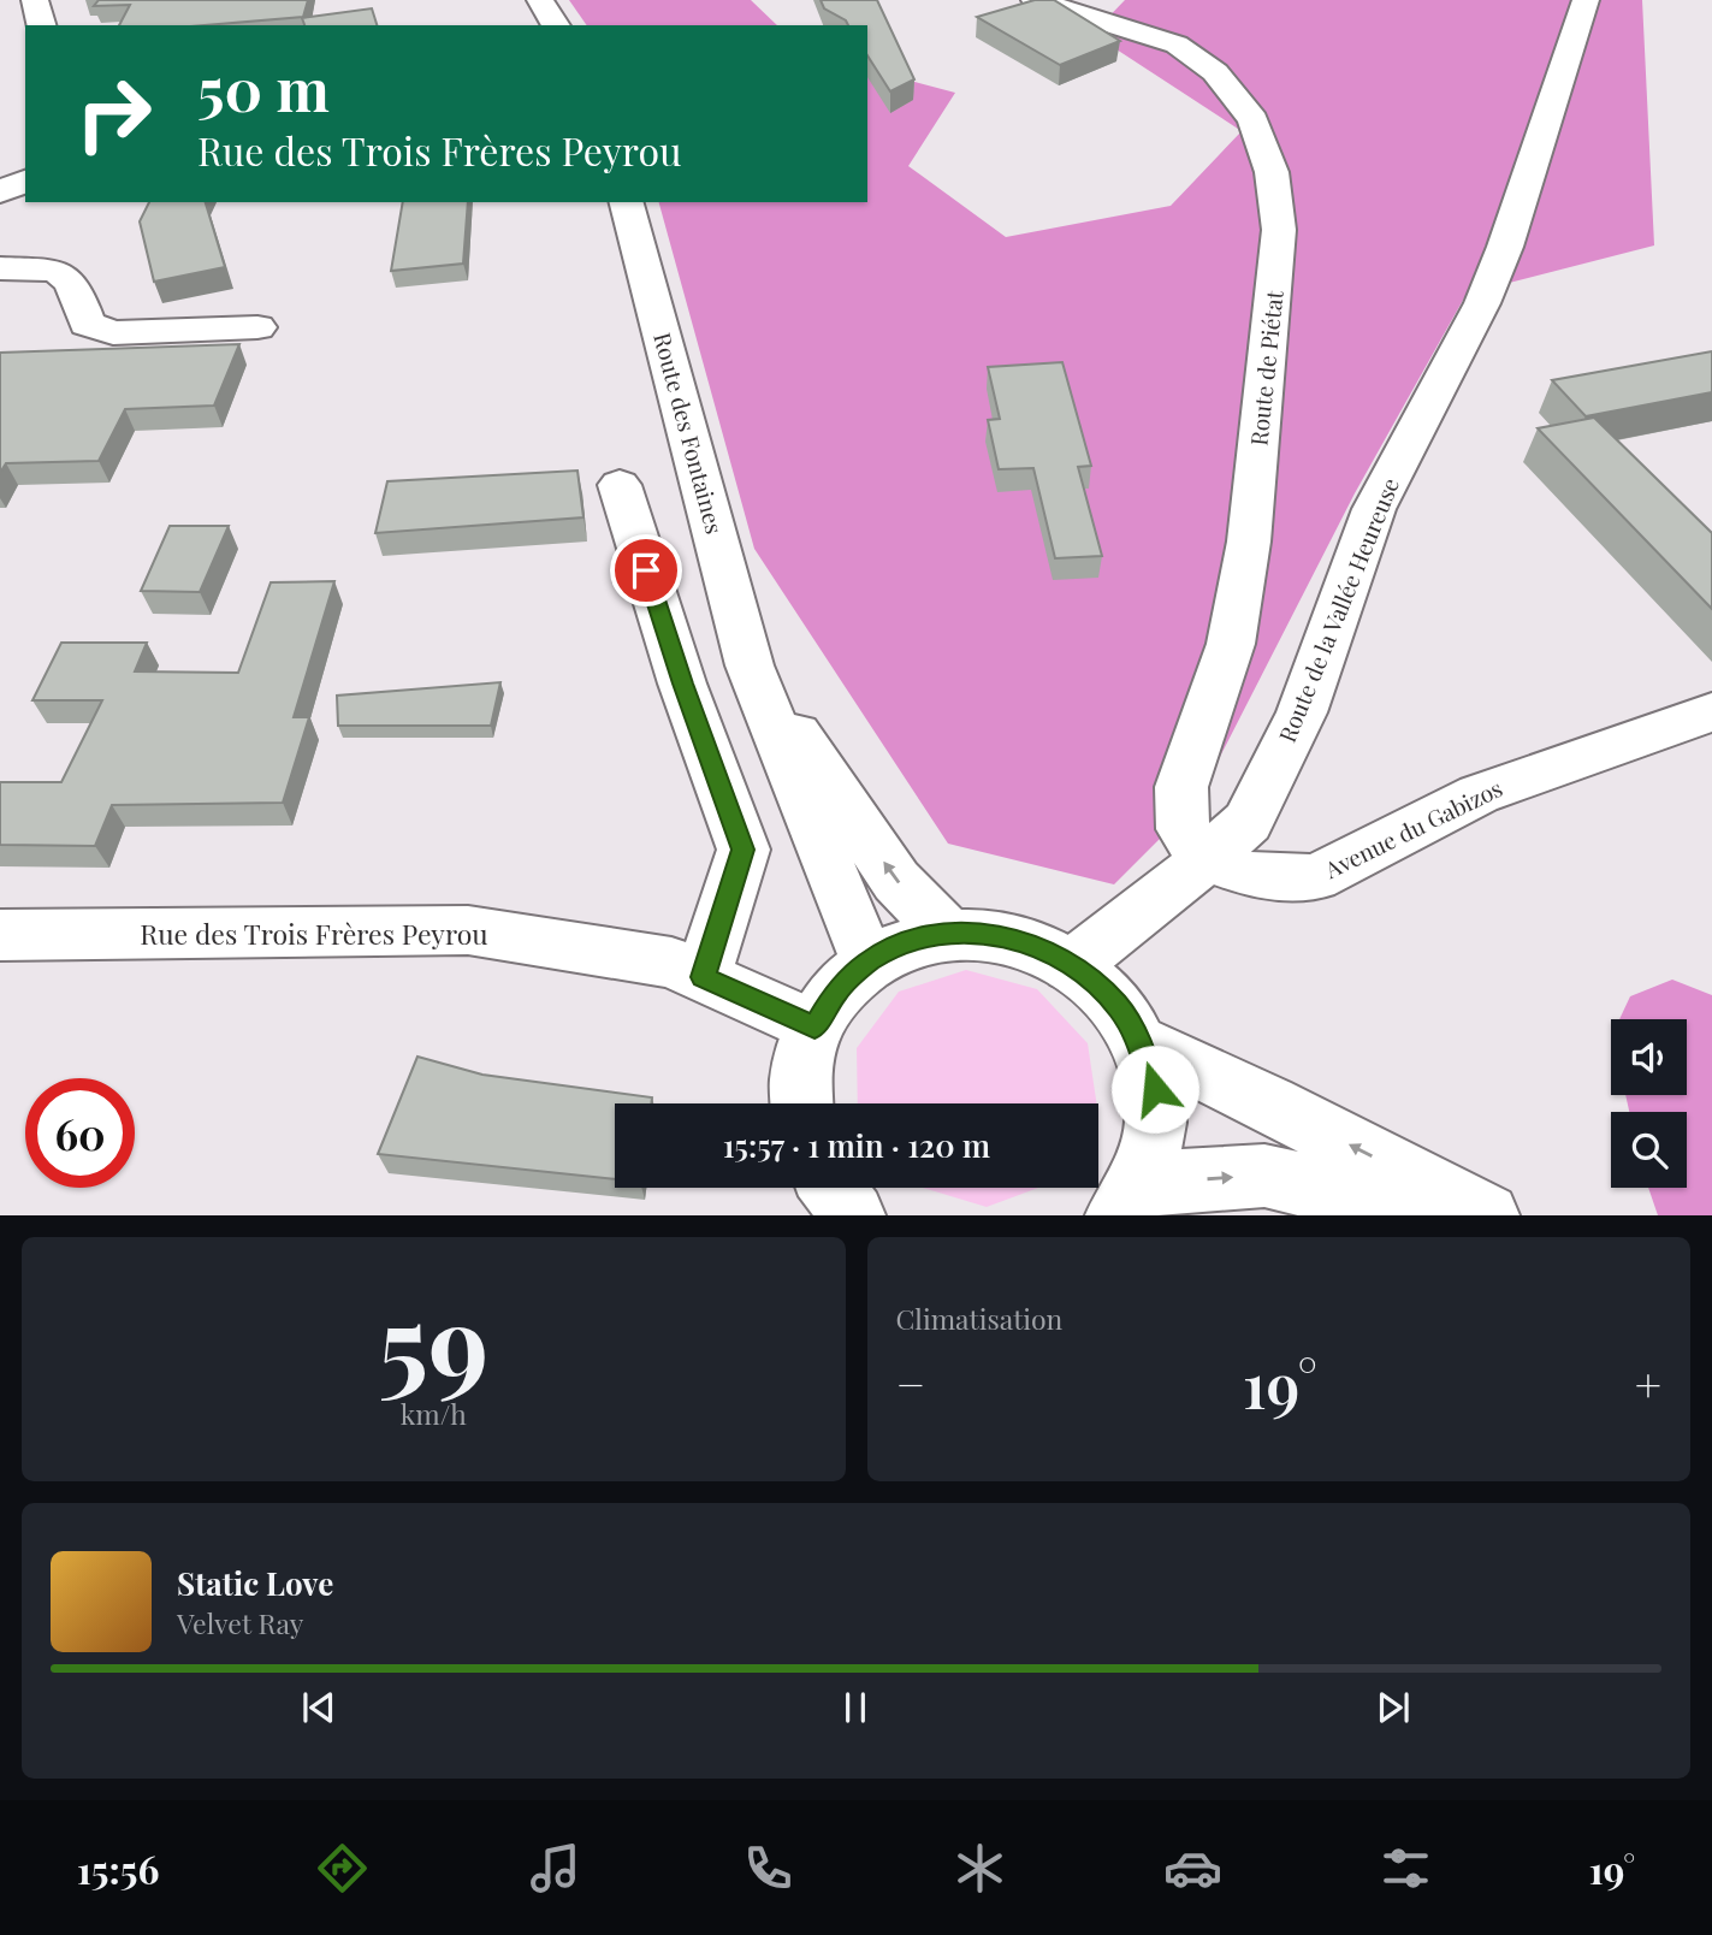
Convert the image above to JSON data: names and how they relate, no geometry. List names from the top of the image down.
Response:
{
  "streets": {
    "street": [
      "Route de Piétat",
      "Route des Fontaines",
      "Route de la Vallée Heureuse",
      "Avenue du Gabizos",
      "Rue des Trois Frères Peyrou"
    ]
  },
  "crossings": [
    ["Route de Piétat", "Route de la Vallée Heureuse"],
    ["Route de Piétat", "Avenue du Gabizos"],
    ["Route de la Vallée Heureuse", "Avenue du Gabizos"]
  ],
  "page": {
    "turn": ["50 m", "Rue des Trois Frères Peyrou"],
    "limit": "60",
    "trip": "15:57 · 1 min · 120 m",
    "tile": [
      ["59", "km/h"],
      "Climatisation"
    ],
    "heat": ["−", "19°", "+"],
    "song": ["Static Love", "Velvet Ray"],
    "tabs": ["15:56", "19°"]
  }
}
